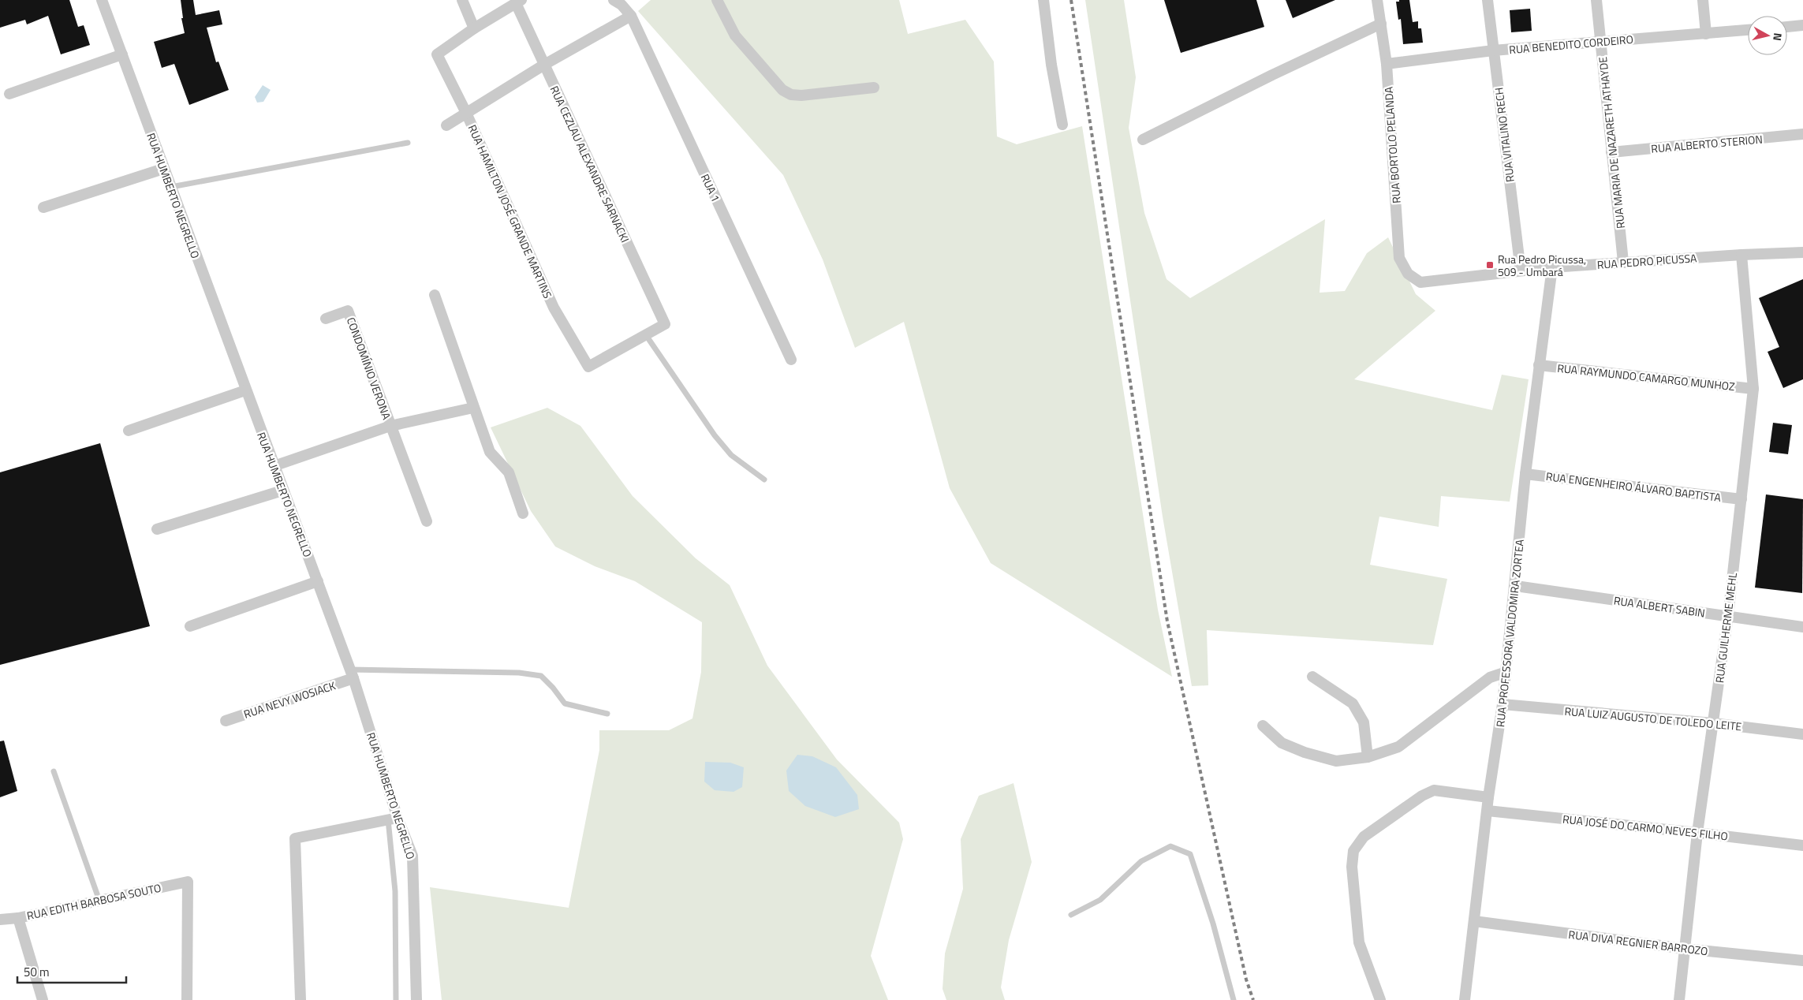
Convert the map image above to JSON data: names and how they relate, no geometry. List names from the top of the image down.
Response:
{
  "streets": {
    "street": [
      "RUA BENEDITO CORDEIRO",
      "RUA VITALINO RECH",
      "RUA MARIA DE NAZARETH ATHAYDE",
      "RUA ALBERTO STERION",
      "RUA BORTOLO PELANDA",
      "RUA CEZLAU ALEXANDRE SARNACKI",
      "RUA 1",
      "RUA HUMBERTO NEGRELLO",
      "RUA HAMILTON JOSÉ GRANDE MARTINS",
      "RUA PEDRO PICUSSA",
      "CONDOMÍNIO VERONA",
      "RUA RAYMUNDO CAMARGO MUNHOZ",
      "RUA ENGENHEIRO ÁLVARO BAPTISTA",
      "RUA ALBERT SABIN",
      "RUA GUILHERME MEHL",
      "RUA PROFESSORA VALDOMIRA ZORTEA",
      "RUA NEVY WOSIACK",
      "RUA LUIZ AUGUSTO DE TOLEDO LEITE",
      "RUA JOSÉ DO CARMO NEVES FILHO",
      "RUA EDITH BARBOSA SOUTO",
      "RUA DIVA REGNIER BARROZO"
    ]
  },
  "crossings": [
    ["RUA BENEDITO CORDEIRO", "RUA VITALINO RECH"],
    ["RUA BENEDITO CORDEIRO", "RUA MARIA DE NAZARETH ATHAYDE"],
    ["RUA BENEDITO CORDEIRO", "RUA BORTOLO PELANDA"],
    ["RUA VITALINO RECH", "RUA PEDRO PICUSSA"],
    ["RUA MARIA DE NAZARETH ATHAYDE", "RUA ALBERTO STERION"],
    ["RUA MARIA DE NAZARETH ATHAYDE", "RUA PEDRO PICUSSA"],
    ["RUA BORTOLO PELANDA", "RUA PEDRO PICUSSA"],
    ["RUA CEZLAU ALEXANDRE SARNACKI", "RUA HAMILTON JOSÉ GRANDE MARTINS"],
    ["RUA HUMBERTO NEGRELLO", "CONDOMÍNIO VERONA"],
    ["RUA HUMBERTO NEGRELLO", "RUA NEVY WOSIACK"],
    ["RUA PEDRO PICUSSA", "RUA GUILHERME MEHL"],
    ["RUA PEDRO PICUSSA", "RUA PROFESSORA VALDOMIRA ZORTEA"],
    ["RUA RAYMUNDO CAMARGO MUNHOZ", "RUA GUILHERME MEHL"],
    ["RUA RAYMUNDO CAMARGO MUNHOZ", "RUA PROFESSORA VALDOMIRA ZORTEA"],
    ["RUA ENGENHEIRO ÁLVARO BAPTISTA", "RUA GUILHERME MEHL"],
    ["RUA ENGENHEIRO ÁLVARO BAPTISTA", "RUA PROFESSORA VALDOMIRA ZORTEA"],
    ["RUA ALBERT SABIN", "RUA GUILHERME MEHL"],
    ["RUA ALBERT SABIN", "RUA PROFESSORA VALDOMIRA ZORTEA"],
    ["RUA GUILHERME MEHL", "RUA LUIZ AUGUSTO DE TOLEDO LEITE"],
    ["RUA GUILHERME MEHL", "RUA JOSÉ DO CARMO NEVES FILHO"],
    ["RUA GUILHERME MEHL", "RUA DIVA REGNIER BARROZO"],
    ["RUA PROFESSORA VALDOMIRA ZORTEA", "RUA LUIZ AUGUSTO DE TOLEDO LEITE"],
    ["RUA PROFESSORA VALDOMIRA ZORTEA", "RUA JOSÉ DO CARMO NEVES FILHO"],
    ["RUA PROFESSORA VALDOMIRA ZORTEA", "RUA DIVA REGNIER BARROZO"]
  ],
  "places": {
    "transit": ["Rua Pedro Picussa, 509 - Umbará"]
  },
  "scale_bar": "50 m",
  "north": "right"
}
